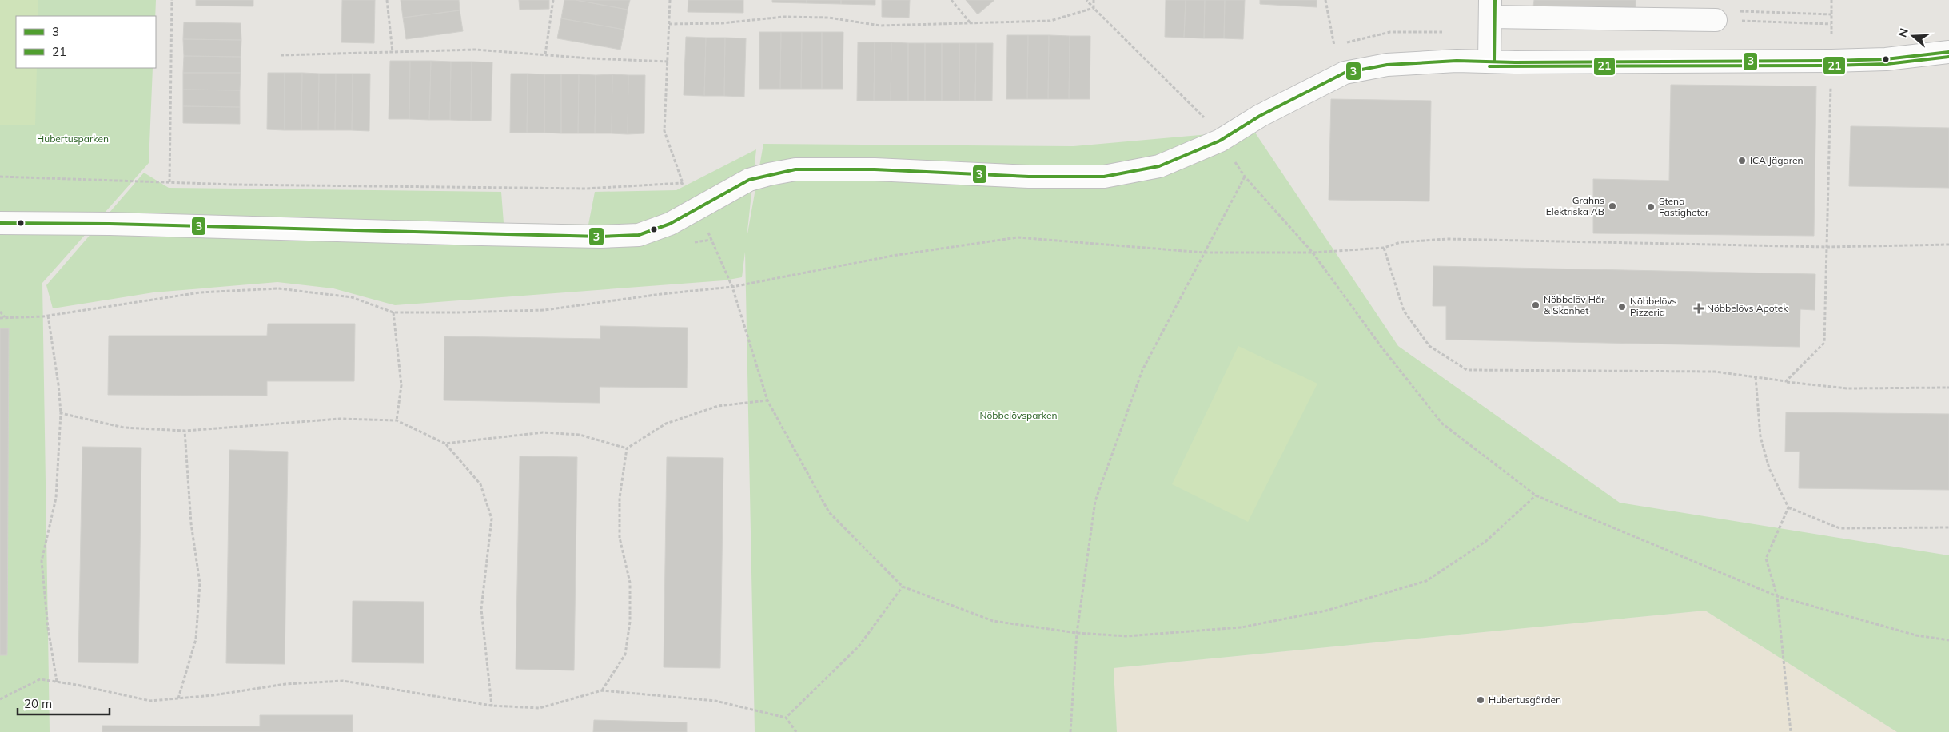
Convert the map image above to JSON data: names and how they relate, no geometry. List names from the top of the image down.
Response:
{
  "parks": ["Hubertusparken", "Nöbbelövsparken"],
  "places": {
    "other": [
      "ICA Jägaren",
      "Grahns Elektriska AB",
      "Stena Fastigheter",
      "Nöbbelöv Hår & Skönhet",
      "Nöbbelövs Pizzeria",
      "Hubertusgården"
    ],
    "health": ["Nöbbelövs Apotek"]
  },
  "lines": ["transit line 21", "transit line 3"],
  "legend": ["3", "21"],
  "scale_bar": "20 m",
  "north": "left"
}
